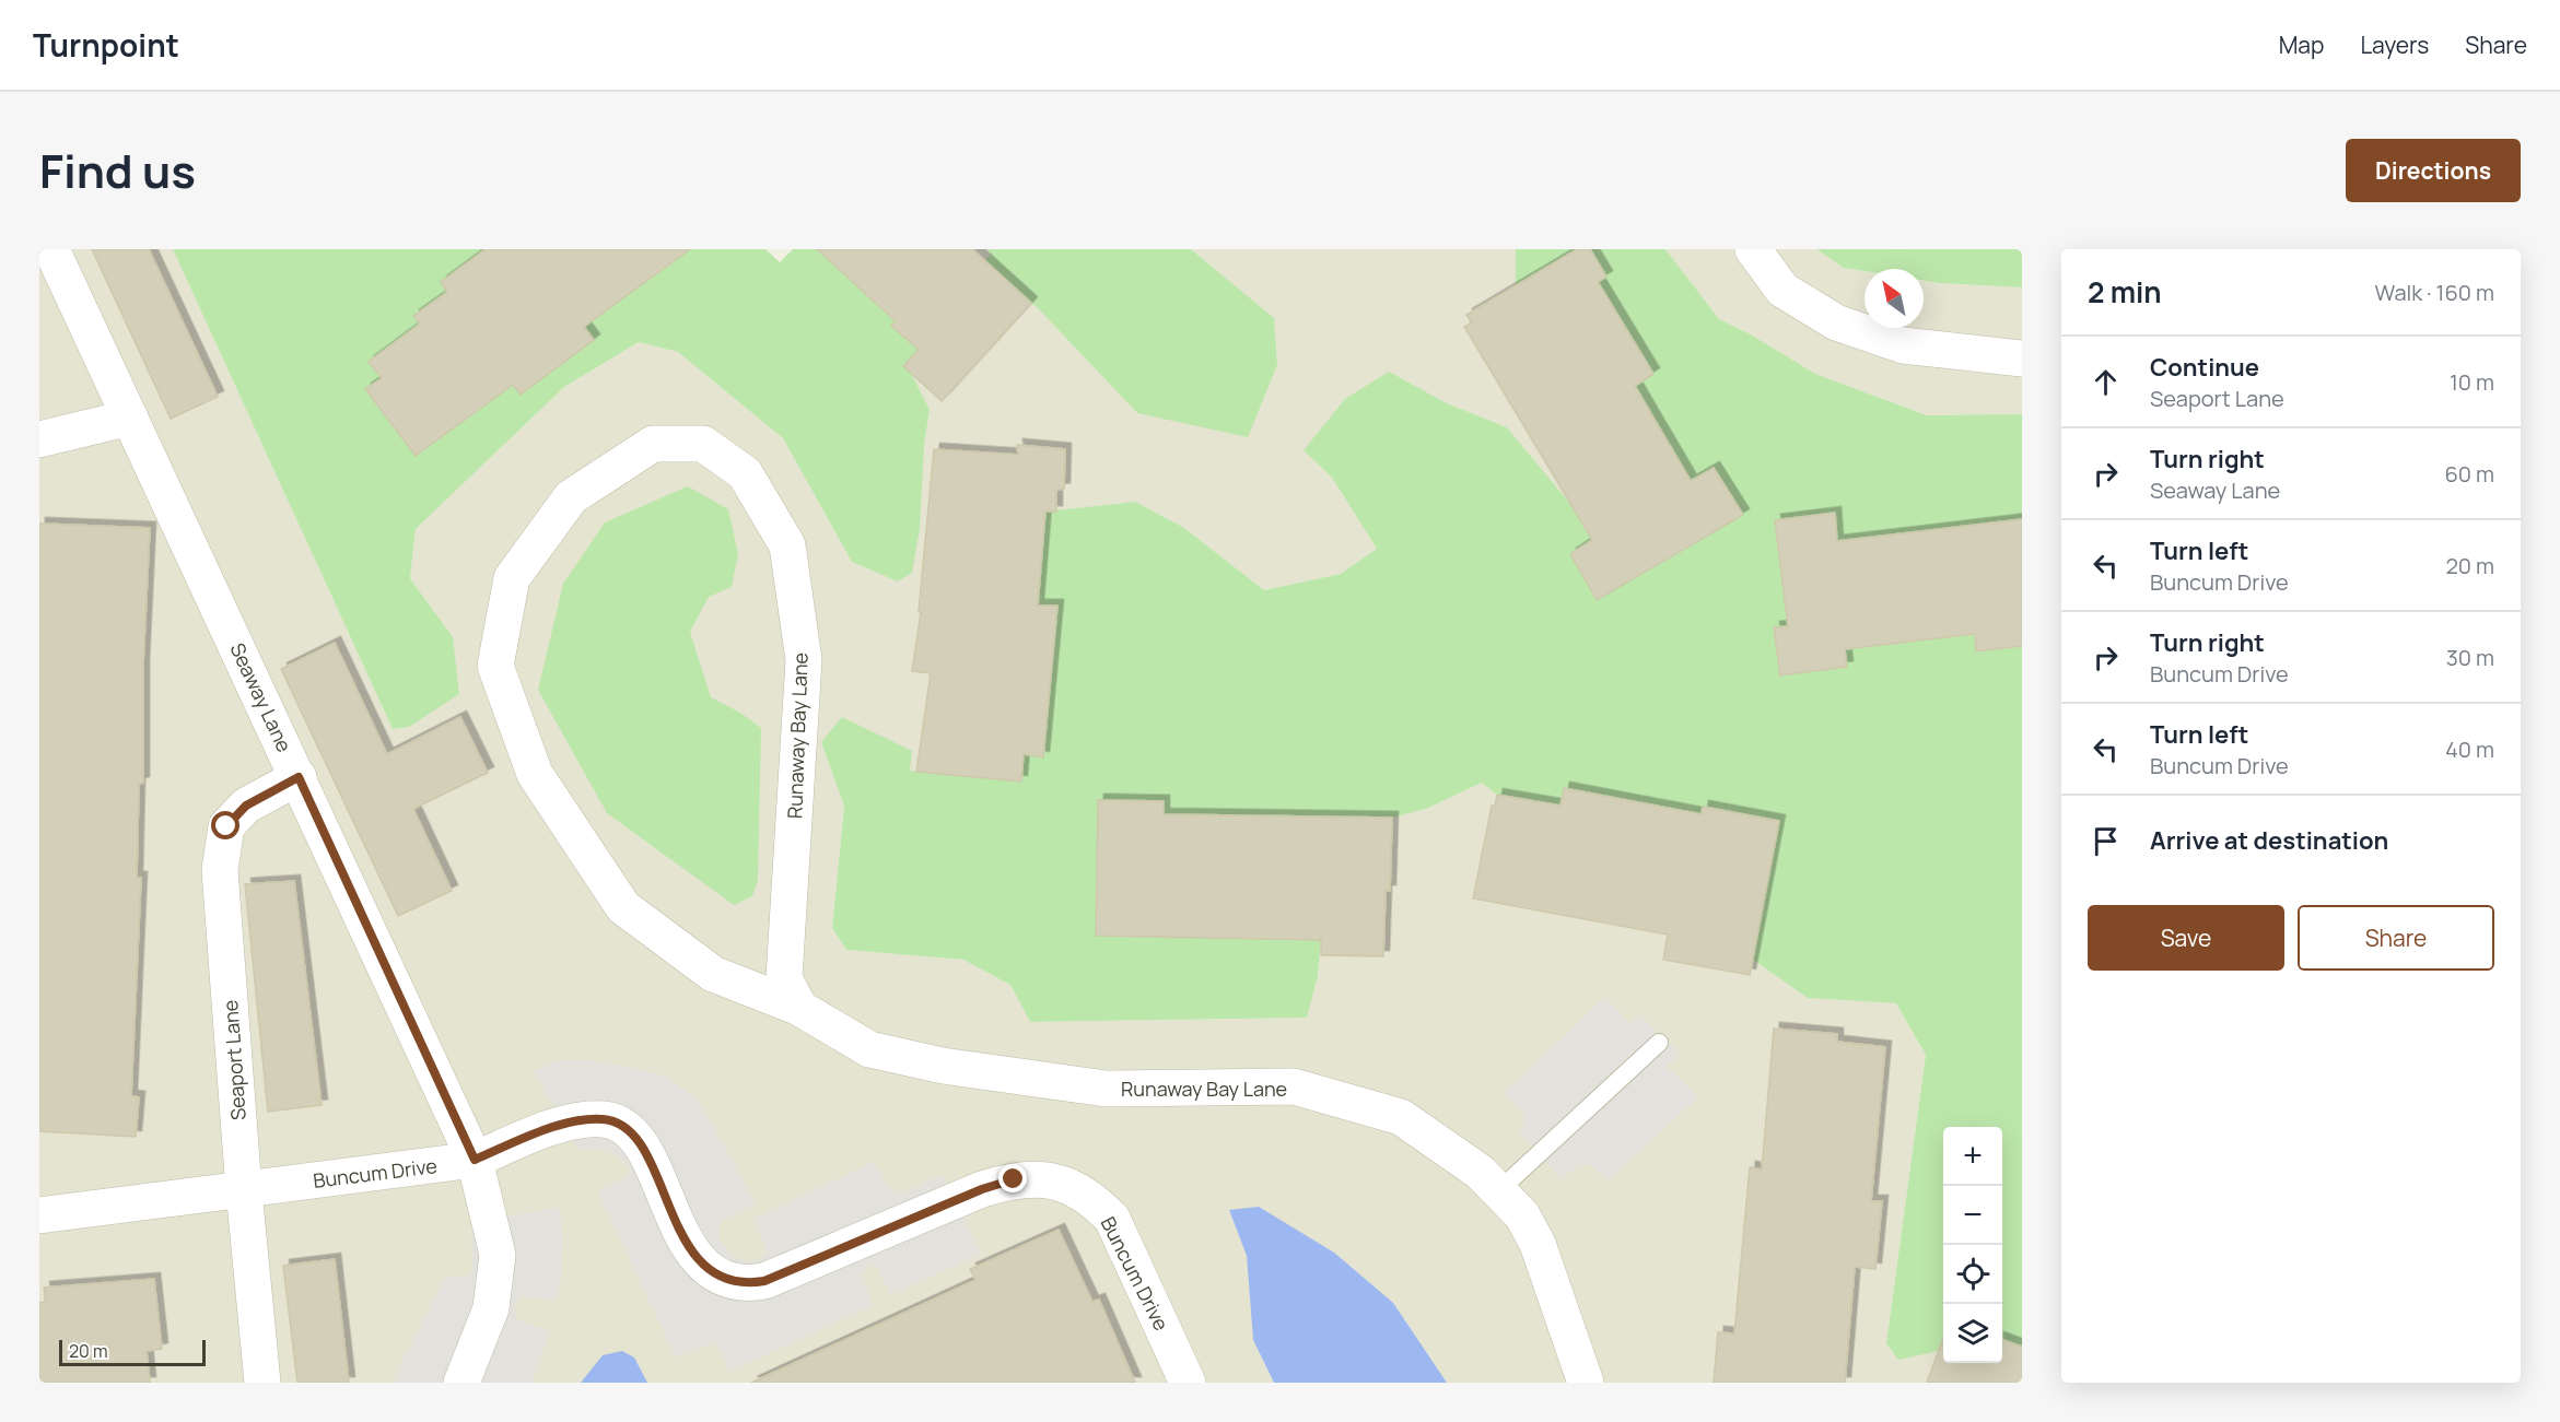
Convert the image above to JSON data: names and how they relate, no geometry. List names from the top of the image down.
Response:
{
  "streets": {
    "street": [
      "Seaway Lane",
      "Runaway Bay Lane",
      "Seaport Lane",
      "Buncum Drive"
    ]
  },
  "crossings": [
    ["Seaway Lane", "Seaport Lane"],
    ["Seaway Lane", "Buncum Drive"],
    ["Seaport Lane", "Buncum Drive"]
  ],
  "scale_bar": "20 m",
  "north": "top left",
  "page": {
    "header": "Turnpoint",
    "nav": ["Map", "Layers", "Share"],
    "title": "Find us",
    "buttons": [
      "Directions",
      ["Save", "Share"]
    ],
    "heading": ["2 min", "Walk · 160 m"],
    "list": [
      ["Continue", "Seaport Lane", "10 m"],
      ["Turn right", "Seaway Lane", "60 m"],
      ["Turn left", "Buncum Drive", "20 m"],
      ["Turn right", "Buncum Drive", "30 m"],
      ["Turn left", "Buncum Drive", "40 m"],
      "Arrive at destination"
    ],
    "map_buttons": ["+", "−"],
    "scale": "20 m"
  }
}
